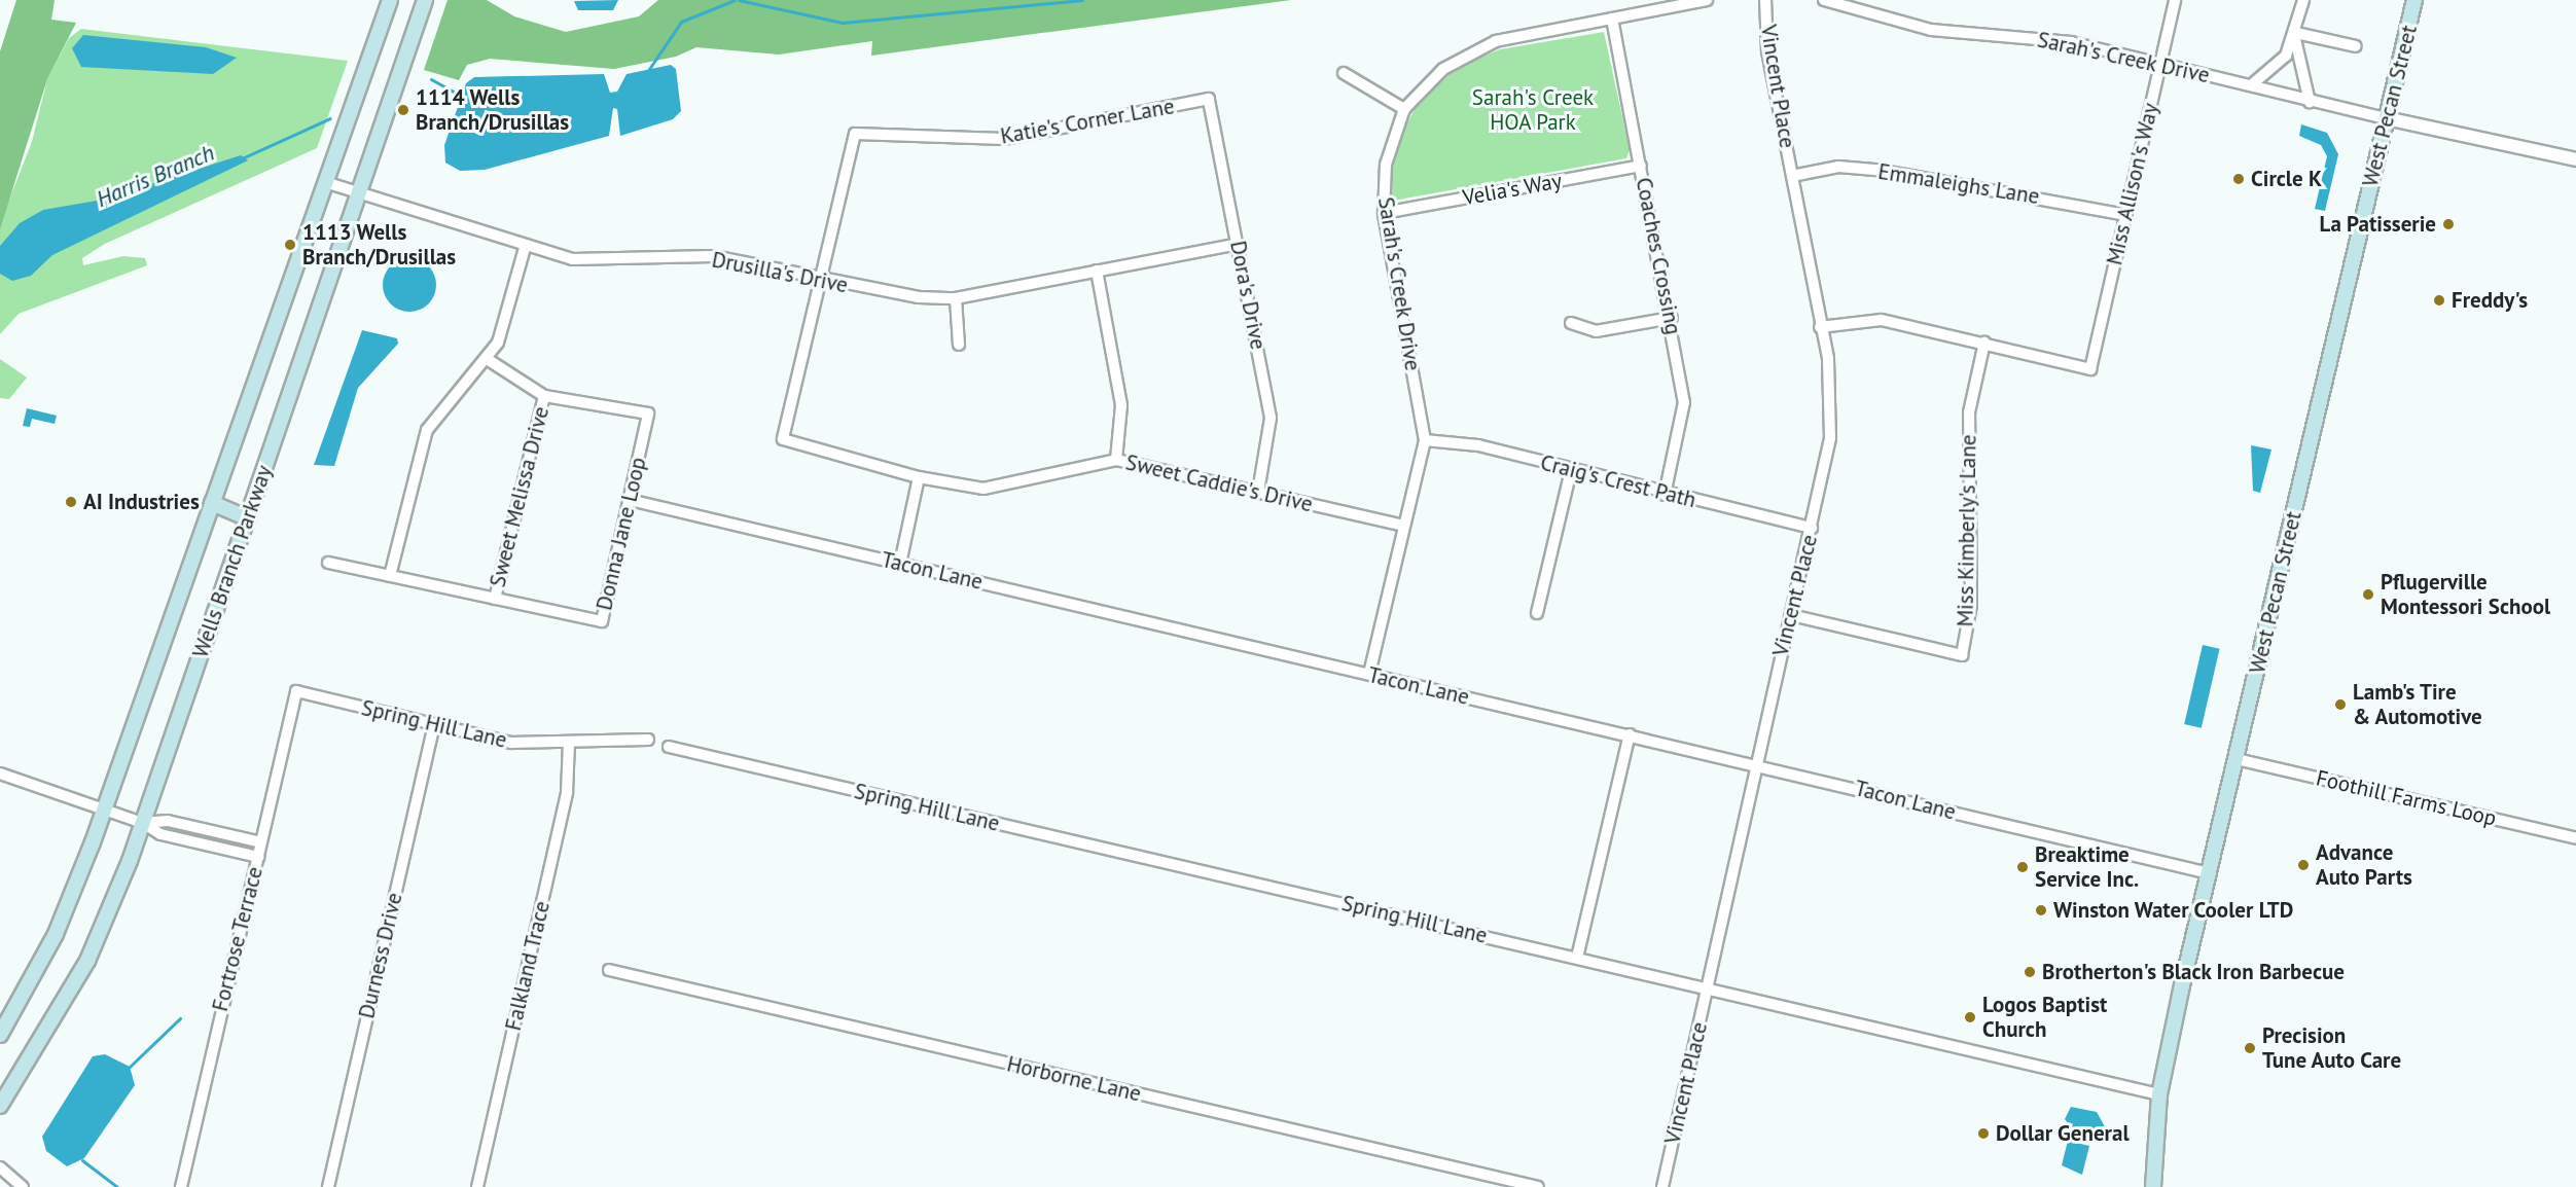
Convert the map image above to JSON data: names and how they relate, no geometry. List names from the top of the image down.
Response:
{
  "streets": {
    "main road": ["West Pecan Street", "Wells Branch Parkway"],
    "street": [
      "Sarah's Creek Drive",
      "Vincent Place",
      "Katie's Corner Lane",
      "Emmaleighs Lane",
      "Miss Allison's Way",
      "Velia's Way",
      "Coaches Crossing",
      "Drusilla's Drive",
      "Dora's Drive",
      "Craig's Crest Path",
      "Sweet Caddie's Drive",
      "Sweet Melissa Drive",
      "Miss Kimberly's Lane",
      "Donna Jane Loop",
      "Tacon Lane",
      "Spring Hill Lane",
      "Foothill Farms Loop",
      "Fortrose Terrace",
      "Durness Drive",
      "Falkland Trace",
      "Horborne Lane"
    ]
  },
  "crossings": [
    ["Sarah's Creek Drive", "West Pecan Street"],
    ["Sarah's Creek Drive", "Miss Allison's Way"],
    ["Sarah's Creek Drive", "Velia's Way"],
    ["Sarah's Creek Drive", "Coaches Crossing"],
    ["Sarah's Creek Drive", "Craig's Crest Path"],
    ["Sarah's Creek Drive", "Sweet Caddie's Drive"],
    ["Sarah's Creek Drive", "Tacon Lane"],
    ["Vincent Place", "Emmaleighs Lane"],
    ["Vincent Place", "Craig's Crest Path"],
    ["Vincent Place", "Miss Kimberly's Lane"],
    ["Vincent Place", "Tacon Lane"],
    ["Vincent Place", "Spring Hill Lane"],
    ["West Pecan Street", "Tacon Lane"],
    ["West Pecan Street", "Spring Hill Lane"],
    ["West Pecan Street", "Foothill Farms Loop"],
    ["Katie's Corner Lane", "Drusilla's Drive"],
    ["Katie's Corner Lane", "Dora's Drive"],
    ["Katie's Corner Lane", "Sweet Caddie's Drive"],
    ["Emmaleighs Lane", "Miss Allison's Way"],
    ["Miss Allison's Way", "Miss Kimberly's Lane"],
    ["Velia's Way", "Coaches Crossing"],
    ["Coaches Crossing", "Craig's Crest Path"],
    ["Drusilla's Drive", "Dora's Drive"],
    ["Drusilla's Drive", "Sweet Caddie's Drive"],
    ["Drusilla's Drive", "Wells Branch Parkway"],
    ["Dora's Drive", "Sweet Caddie's Drive"],
    ["Sweet Melissa Drive", "Donna Jane Loop"],
    ["Donna Jane Loop", "Tacon Lane"],
    ["Spring Hill Lane", "Fortrose Terrace"],
    ["Spring Hill Lane", "Durness Drive"],
    ["Spring Hill Lane", "Falkland Trace"]
  ],
  "water": ["Harris Branch"],
  "parks": ["Sarah's Creek HOA Park"],
  "places": [
    "1114 Wells Branch/Drusillas",
    "Circle K",
    "La Patisserie",
    "1113 Wells Branch/Drusillas",
    "Freddy's",
    "AI Industries",
    "Pflugerville Montessori School",
    "Lamb's Tire & Automotive",
    "Advance Auto Parts",
    "Breaktime Service Inc.",
    "Winston Water Cooler LTD",
    "Brotherton's Black Iron Barbecue",
    "Logos Baptist Church",
    "Precision Tune Auto Care",
    "Dollar General"
  ]
}
